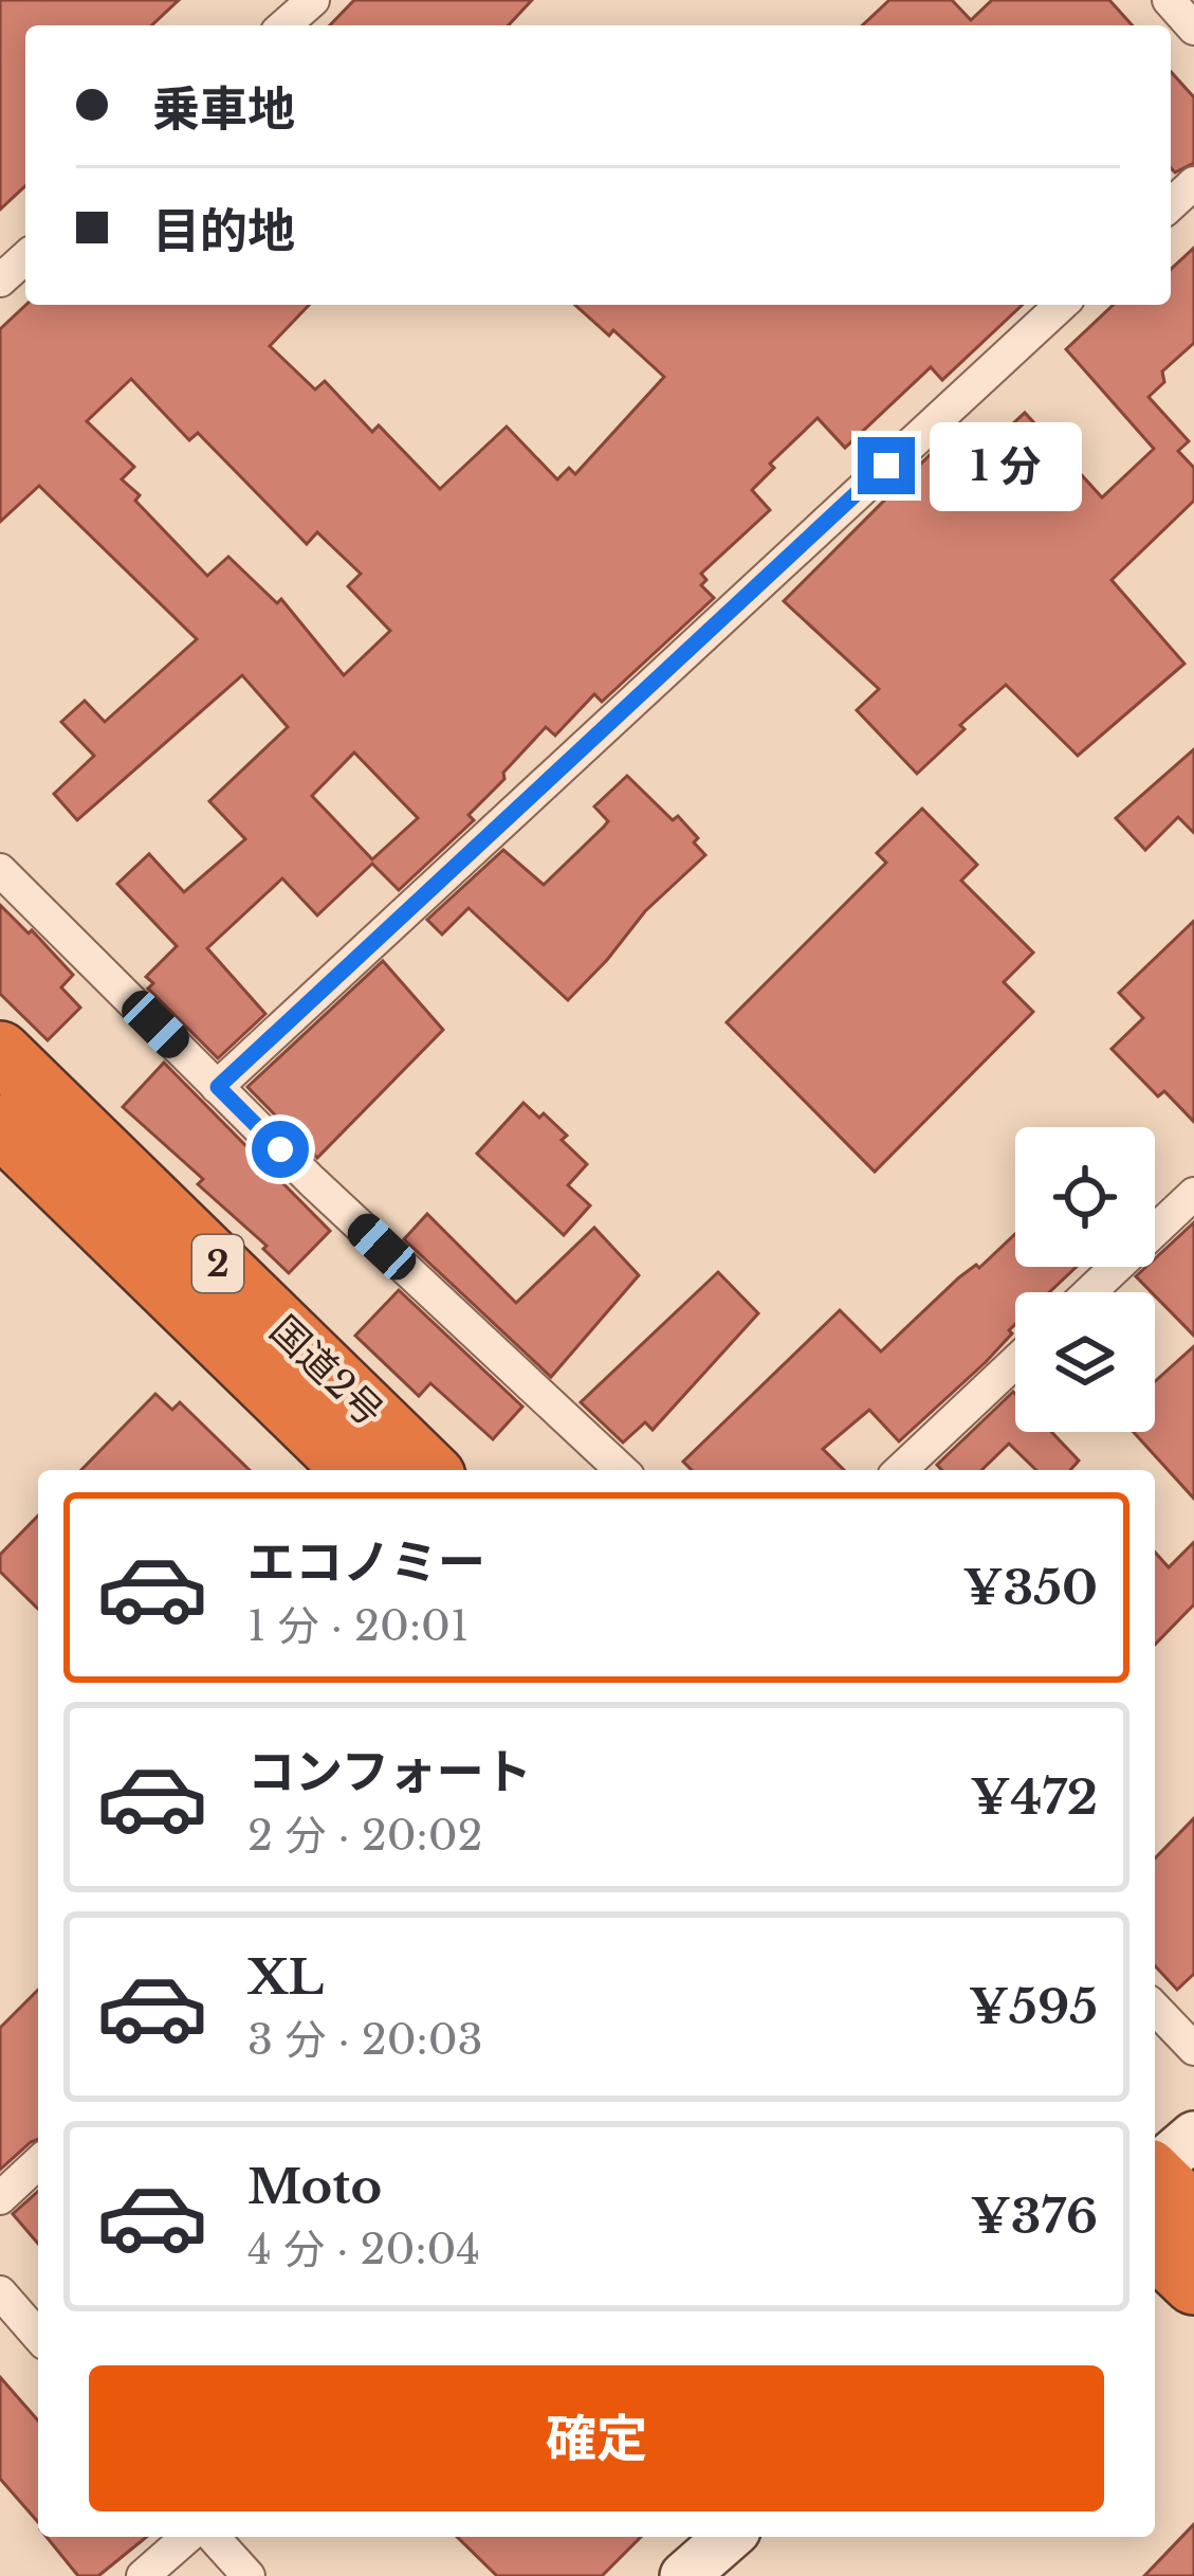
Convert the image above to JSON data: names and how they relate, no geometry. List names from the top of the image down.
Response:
{
  "streets": {
    "highway": ["2", "国道2号"]
  },
  "page": {
    "banner": ["乗車地", "目的地"],
    "bubble": "1 分",
    "list": [
      {
        "name": "エコノミー",
        "note": "1 分 · 20:01",
        "value": "¥350"
      },
      {
        "name": "コンフォート",
        "note": "2 分 · 20:02",
        "value": "¥472"
      },
      {
        "name": "XL",
        "note": "3 分 · 20:03",
        "value": "¥595"
      },
      {
        "name": "Moto",
        "note": "4 分 · 20:04",
        "value": "¥376"
      }
    ],
    "buttons": "確定"
  }
}
